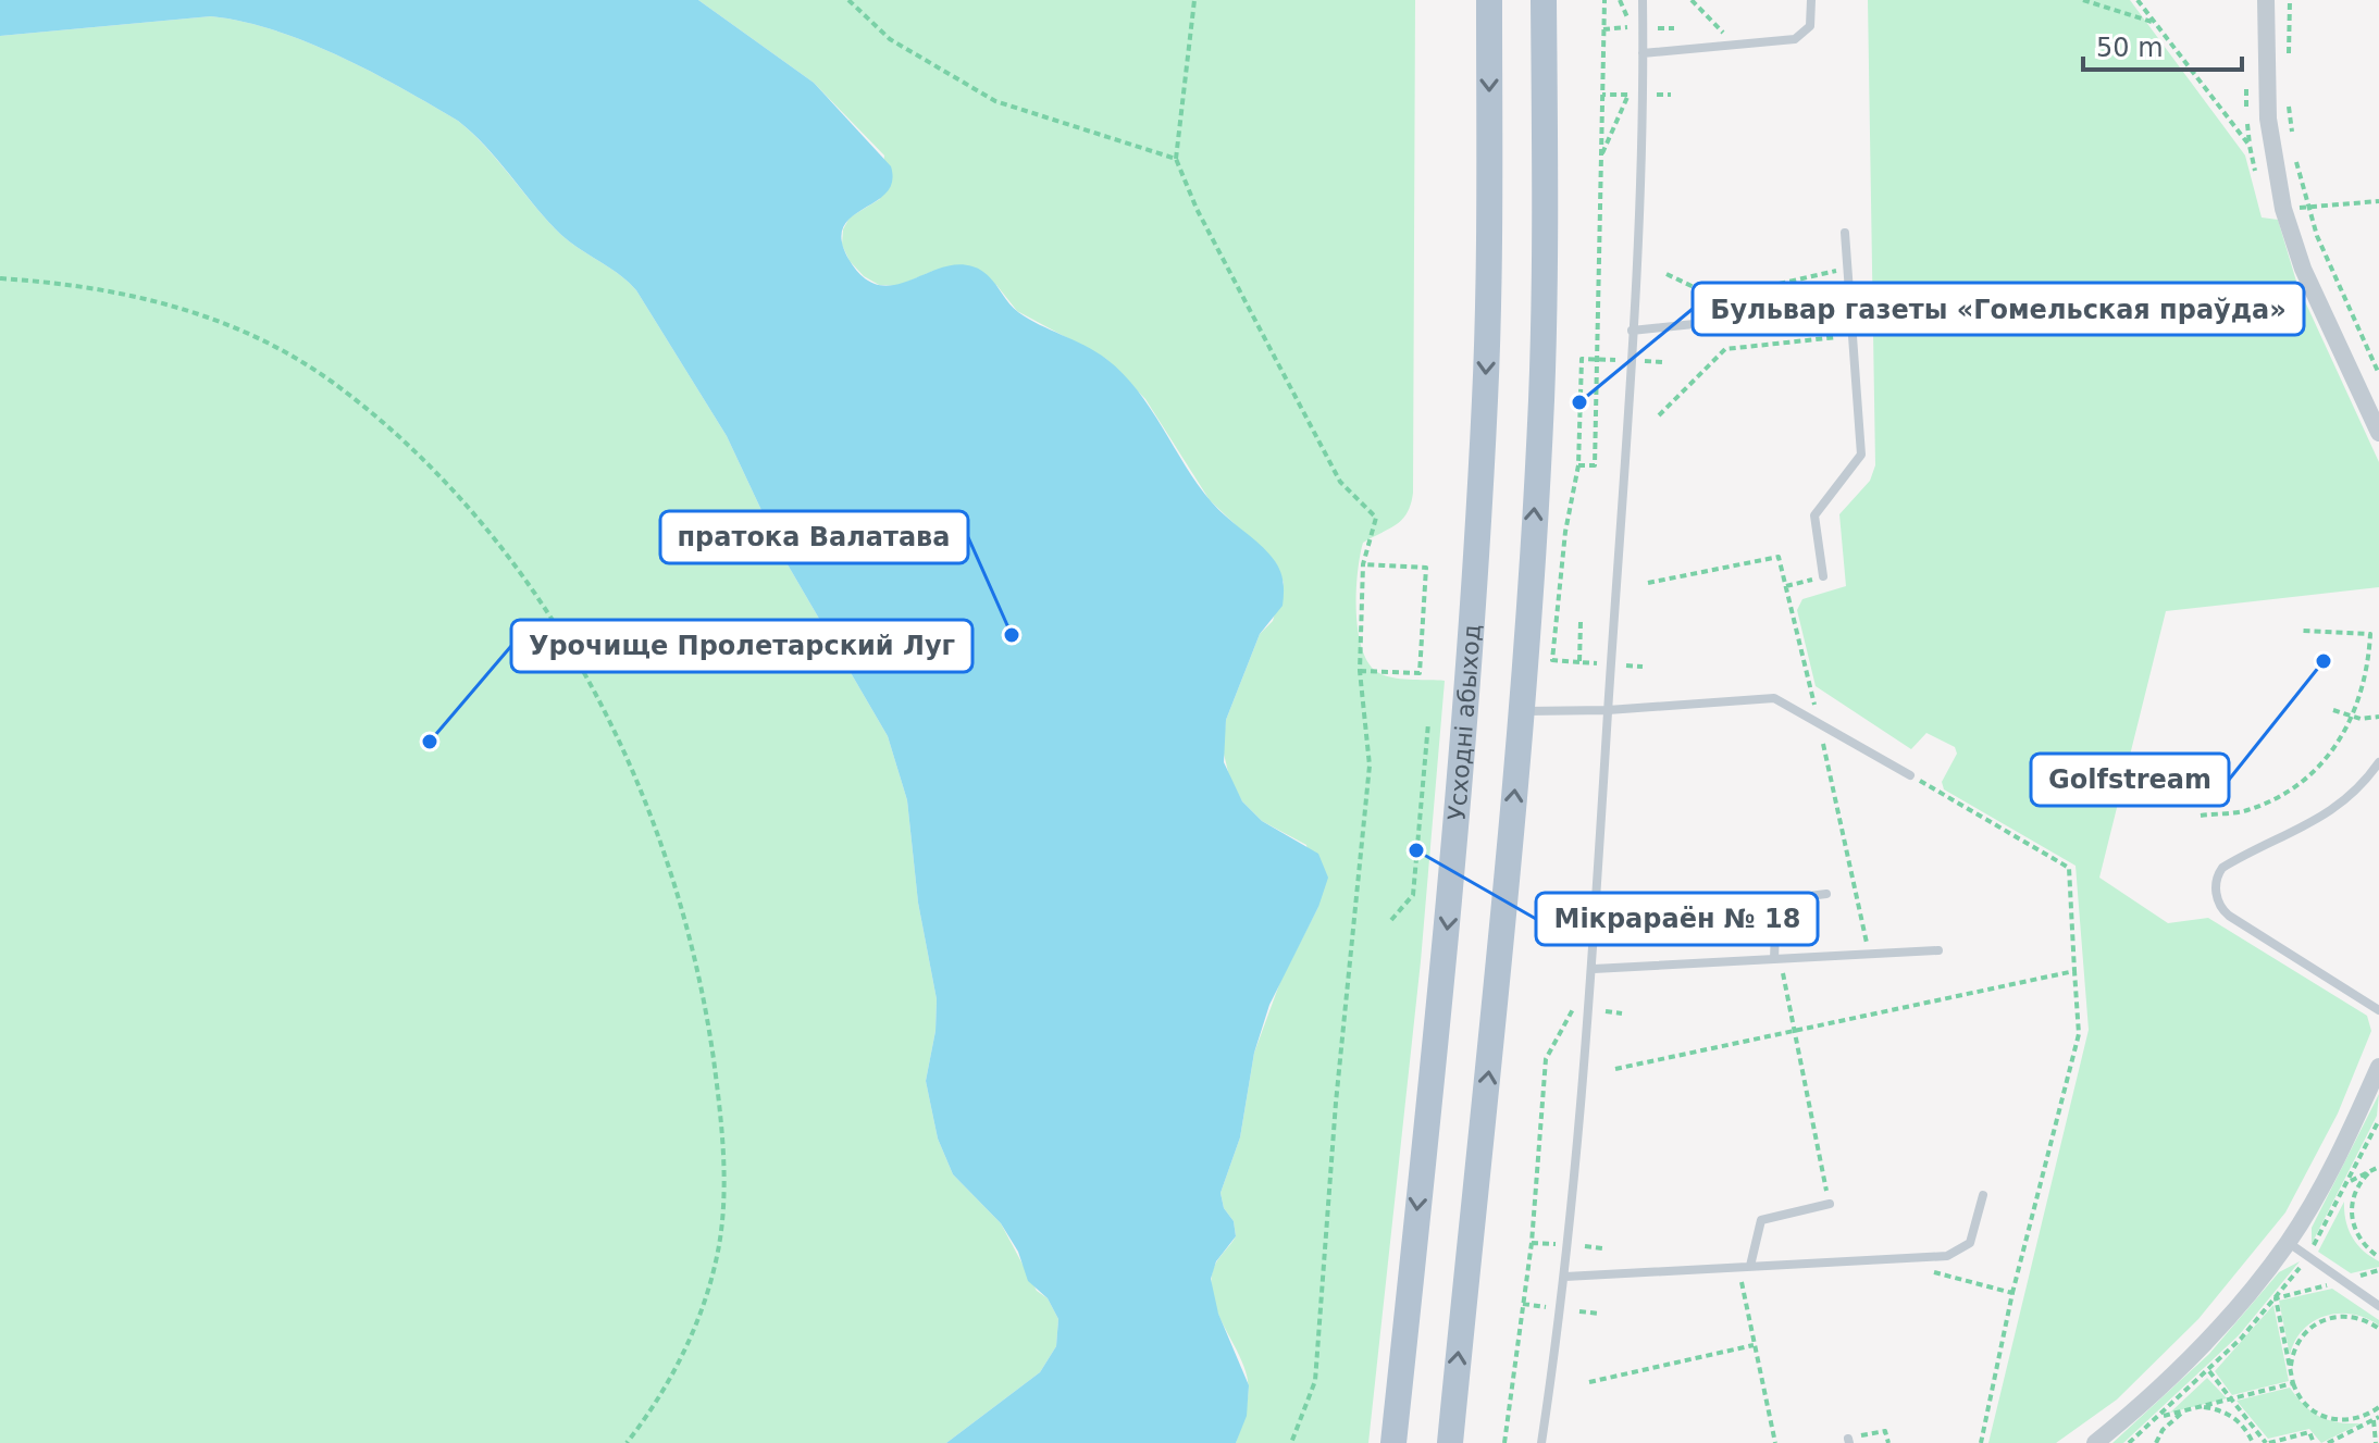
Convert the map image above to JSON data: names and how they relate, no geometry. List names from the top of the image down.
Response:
{
  "streets": {
    "main road": ["Усходні абыход"]
  },
  "places": [
    "Бульвар газеты «Гомельская праўда»",
    "пратока Валатава",
    "Golfstream",
    "Урочище Пролетарский Луг",
    "Мікрараён № 18"
  ],
  "scale_bar": "50 m"
}
